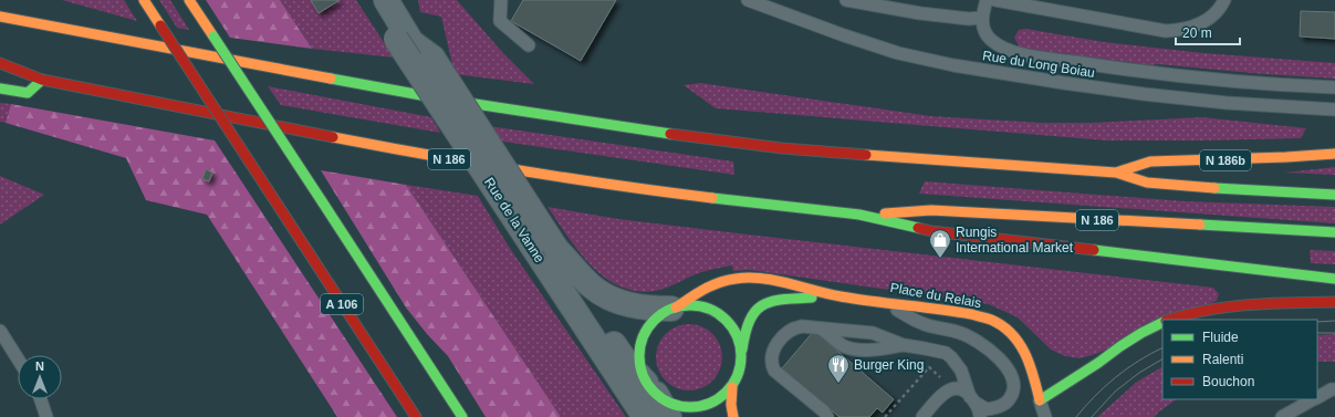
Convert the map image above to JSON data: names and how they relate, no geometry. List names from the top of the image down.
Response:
{
  "streets": {
    "main road": [
      "N 186",
      "N 186b",
      "Place du Relais",
      "A 106"
    ],
    "street": ["Rue de la Vanne"],
    "lane": ["Rue du Long Boiau"]
  },
  "places": {
    "shop": ["Rungis International Market"],
    "restaurant": ["Burger King"]
  },
  "legend": ["Fluide", "Ralenti", "Bouchon"],
  "scale_bar": "20 m",
  "north": "top"
}
